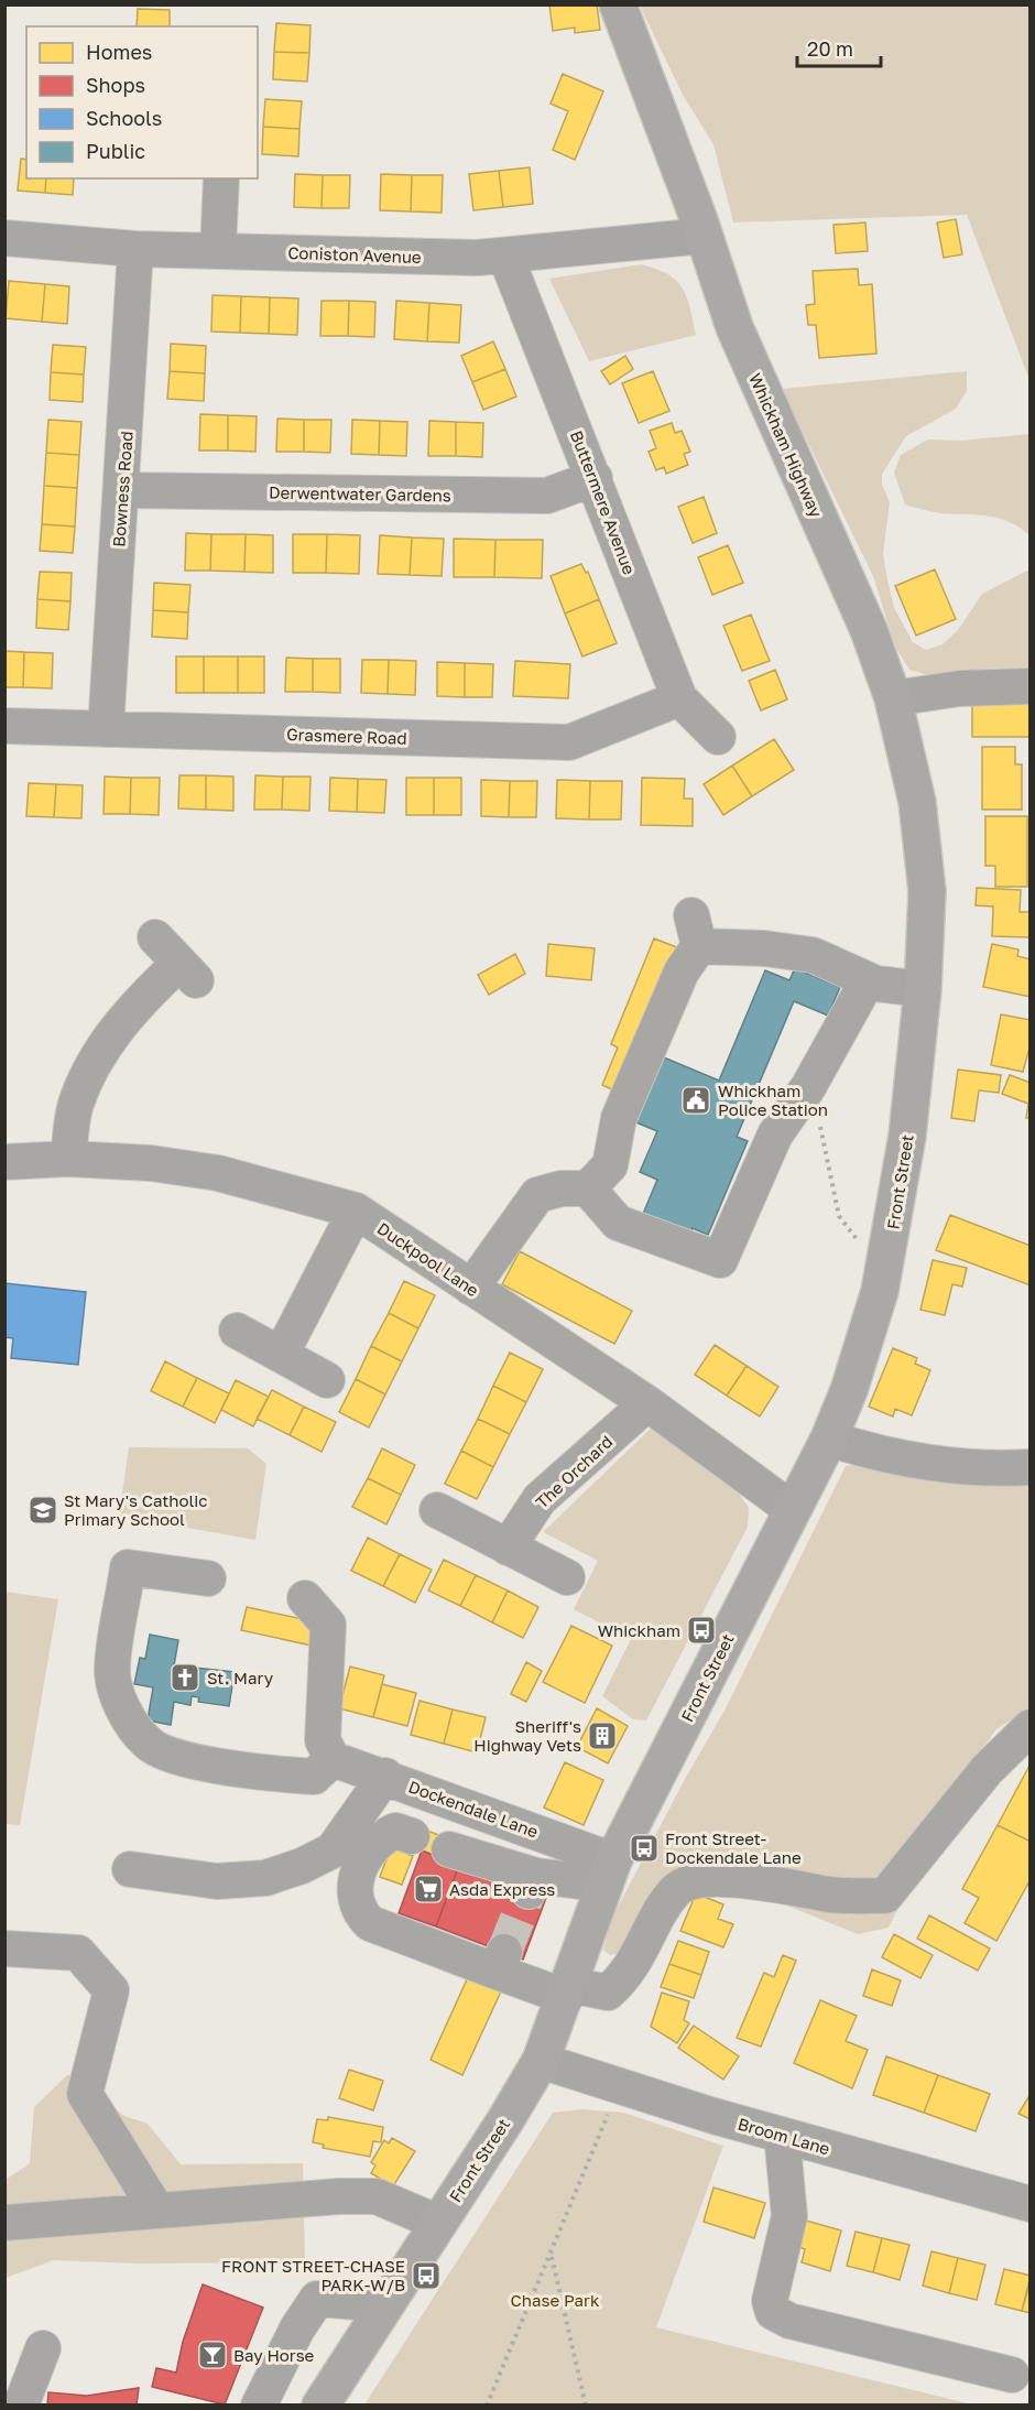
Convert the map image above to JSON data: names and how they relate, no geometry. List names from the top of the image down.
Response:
{
  "streets": {
    "main road": ["Whickham Highway", "Front Street"],
    "street": [
      "Coniston Avenue",
      "Bowness Road",
      "Derwentwater Gardens",
      "Buttermere Avenue",
      "Grasmere Road",
      "Duckpool Lane",
      "The Orchard",
      "Dockendale Lane",
      "Broom Lane"
    ]
  },
  "crossings": [
    ["Coniston Avenue", "Whickham Highway"],
    ["Coniston Avenue", "Bowness Road"],
    ["Coniston Avenue", "Buttermere Avenue"],
    ["Whickham Highway", "Front Street"],
    ["Bowness Road", "Derwentwater Gardens"],
    ["Bowness Road", "Grasmere Road"],
    ["Derwentwater Gardens", "Buttermere Avenue"],
    ["Buttermere Avenue", "Grasmere Road"],
    ["Front Street", "Duckpool Lane"],
    ["Front Street", "Dockendale Lane"],
    ["Front Street", "Broom Lane"],
    ["Duckpool Lane", "The Orchard"]
  ],
  "parks": ["Chase Park"],
  "places": {
    "public building": ["Whickham Police Station"],
    "school or university": ["St Mary's Catholic Primary School"],
    "bus stop": ["Whickham", "Front Street- Dockendale Lane", "FRONT STREET-CHASE PARK-W/B"],
    "church": ["St. Mary"],
    "building": ["Sheriff's Highway Vets"],
    "supermarket": ["Asda Express"],
    "bar": ["Bay Horse"]
  },
  "legend": [
    "Homes",
    "Shops",
    "Schools",
    "Public"
  ],
  "scale_bar": "20 m"
}
